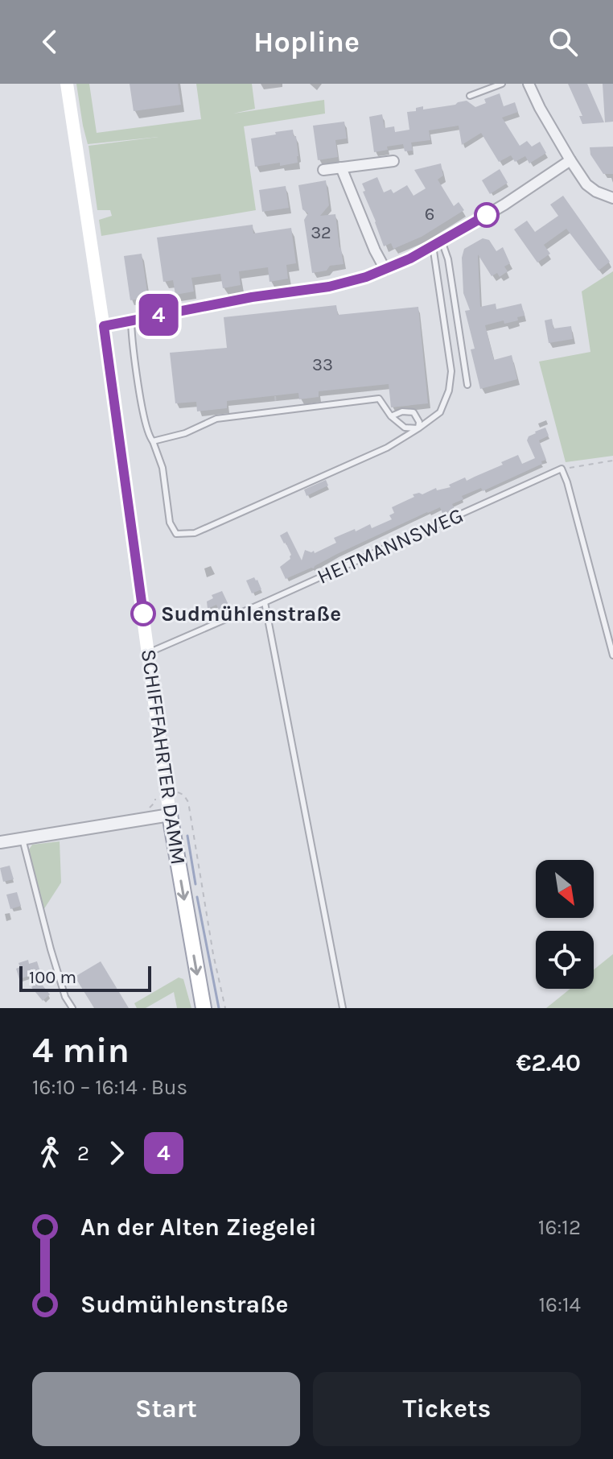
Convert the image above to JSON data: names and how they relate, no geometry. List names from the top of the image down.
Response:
{
  "streets": {
    "main road": ["SCHIFFFAHRTER DAMM"],
    "lane": ["HEITMANNSWEG"]
  },
  "crossings": [
    ["HEITMANNSWEG", "SCHIFFFAHRTER DAMM"]
  ],
  "places": ["Sudmühlenstraße"],
  "lines": ["bus line 4"],
  "house_numbers": ["6", "32", "33"],
  "scale_bar": "100 m",
  "north": "bottom right",
  "page": {
    "header": "Hopline",
    "on_map": "4",
    "scale": "100 m",
    "heading": ["4 min", "16:10 – 16:14 · Bus", "€2.40"],
    "legs": ["2", "4"],
    "list": [
      {
        "name": "An der Alten Ziegelei",
        "value": "16:12"
      },
      {
        "name": "Sudmühlenstraße",
        "value": "16:14"
      }
    ],
    "buttons": ["Start", "Tickets"]
  }
}
